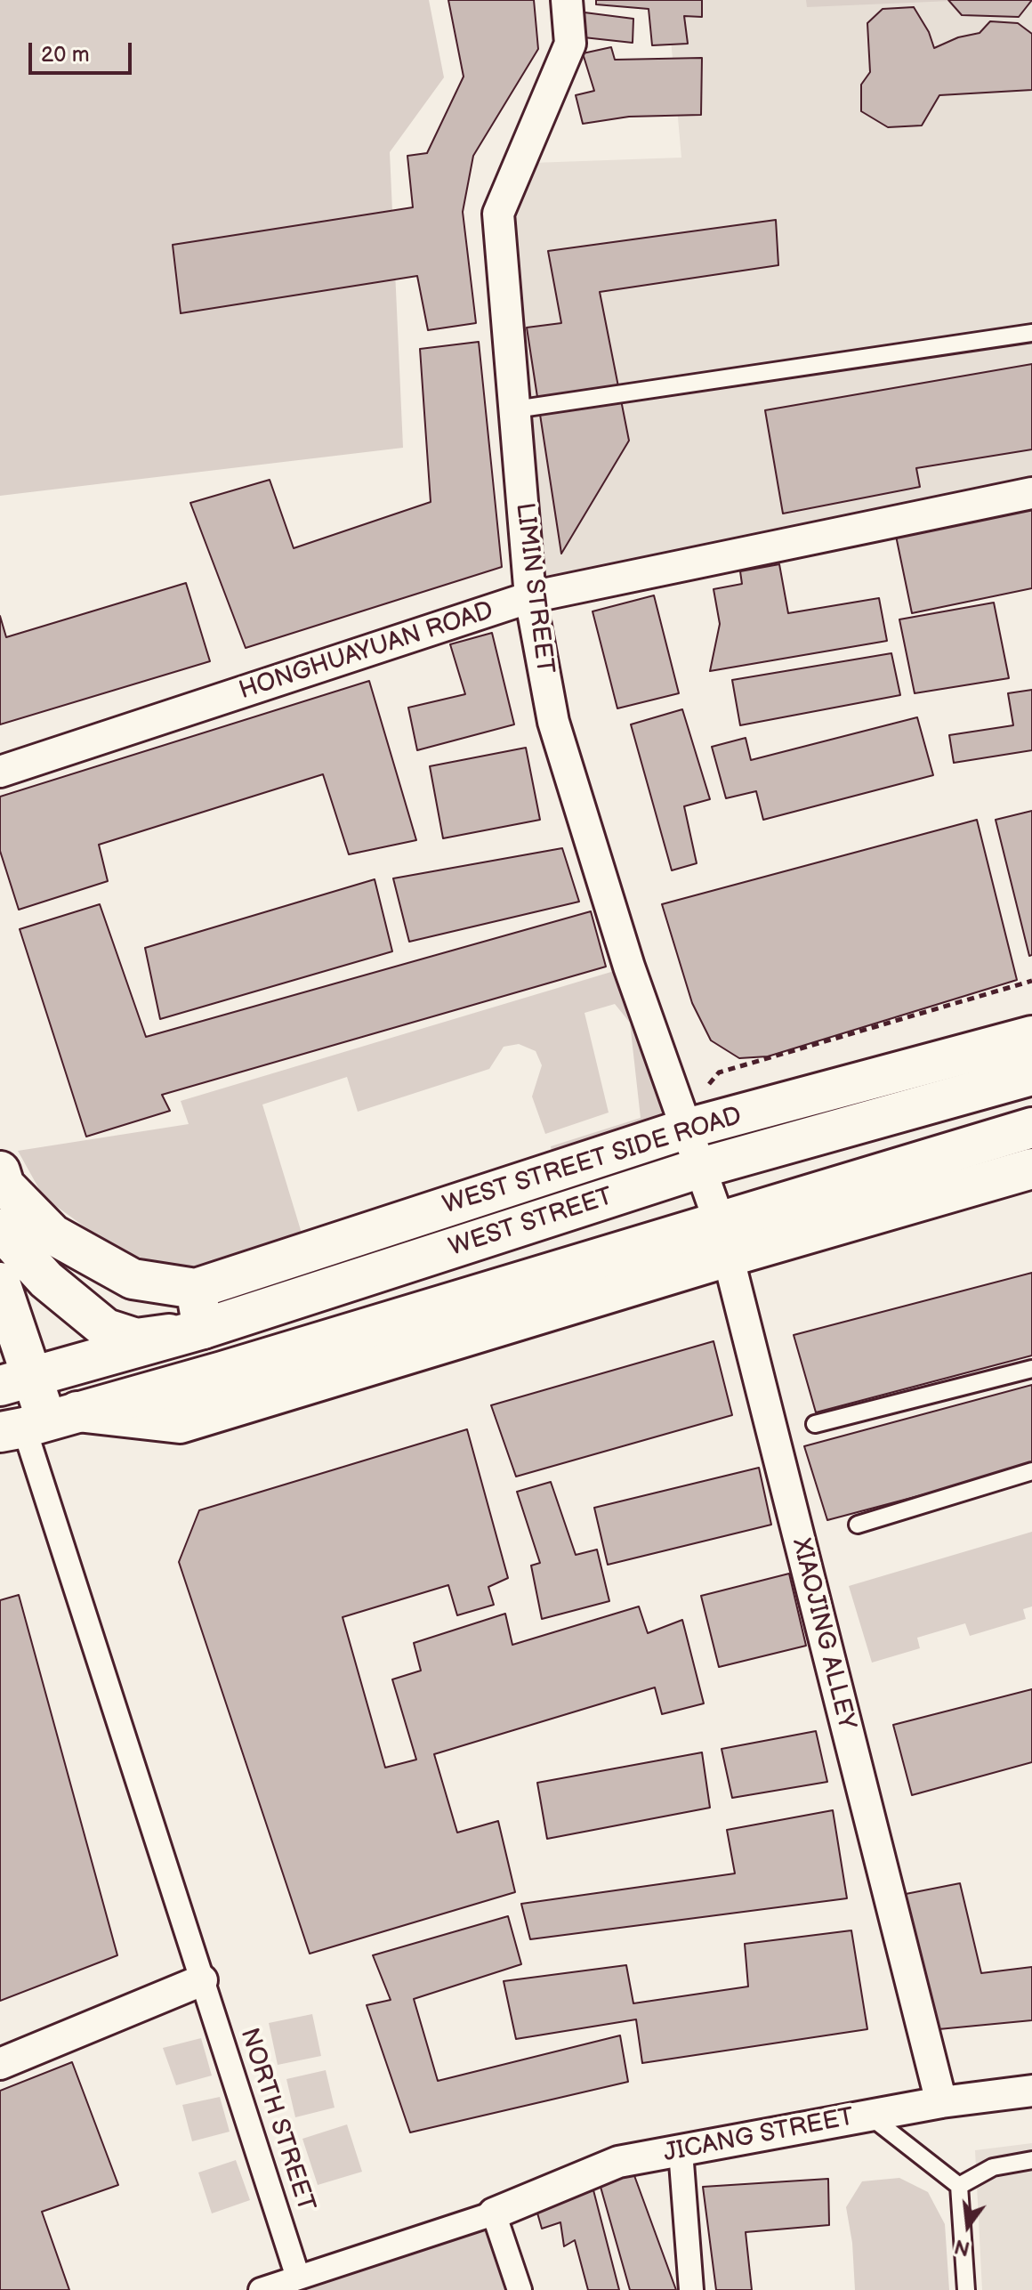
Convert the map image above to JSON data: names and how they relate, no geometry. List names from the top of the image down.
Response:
{
  "streets": {
    "main road": ["WEST STREET SIDE ROAD", "WEST STREET"],
    "street": [
      "LIMIN STREET",
      "HONGHUAYUAN ROAD",
      "XIAOJING ALLEY",
      "NORTH STREET",
      "JICANG STREET"
    ]
  },
  "crossings": [
    ["LIMIN STREET", "HONGHUAYUAN ROAD"],
    ["LIMIN STREET", "WEST STREET SIDE ROAD"],
    ["LIMIN STREET", "WEST STREET"],
    ["LIMIN STREET", "XIAOJING ALLEY"],
    ["WEST STREET", "XIAOJING ALLEY"],
    ["WEST STREET", "NORTH STREET"],
    ["XIAOJING ALLEY", "JICANG STREET"]
  ],
  "scale_bar": "20 m",
  "north": "bottom"
}
